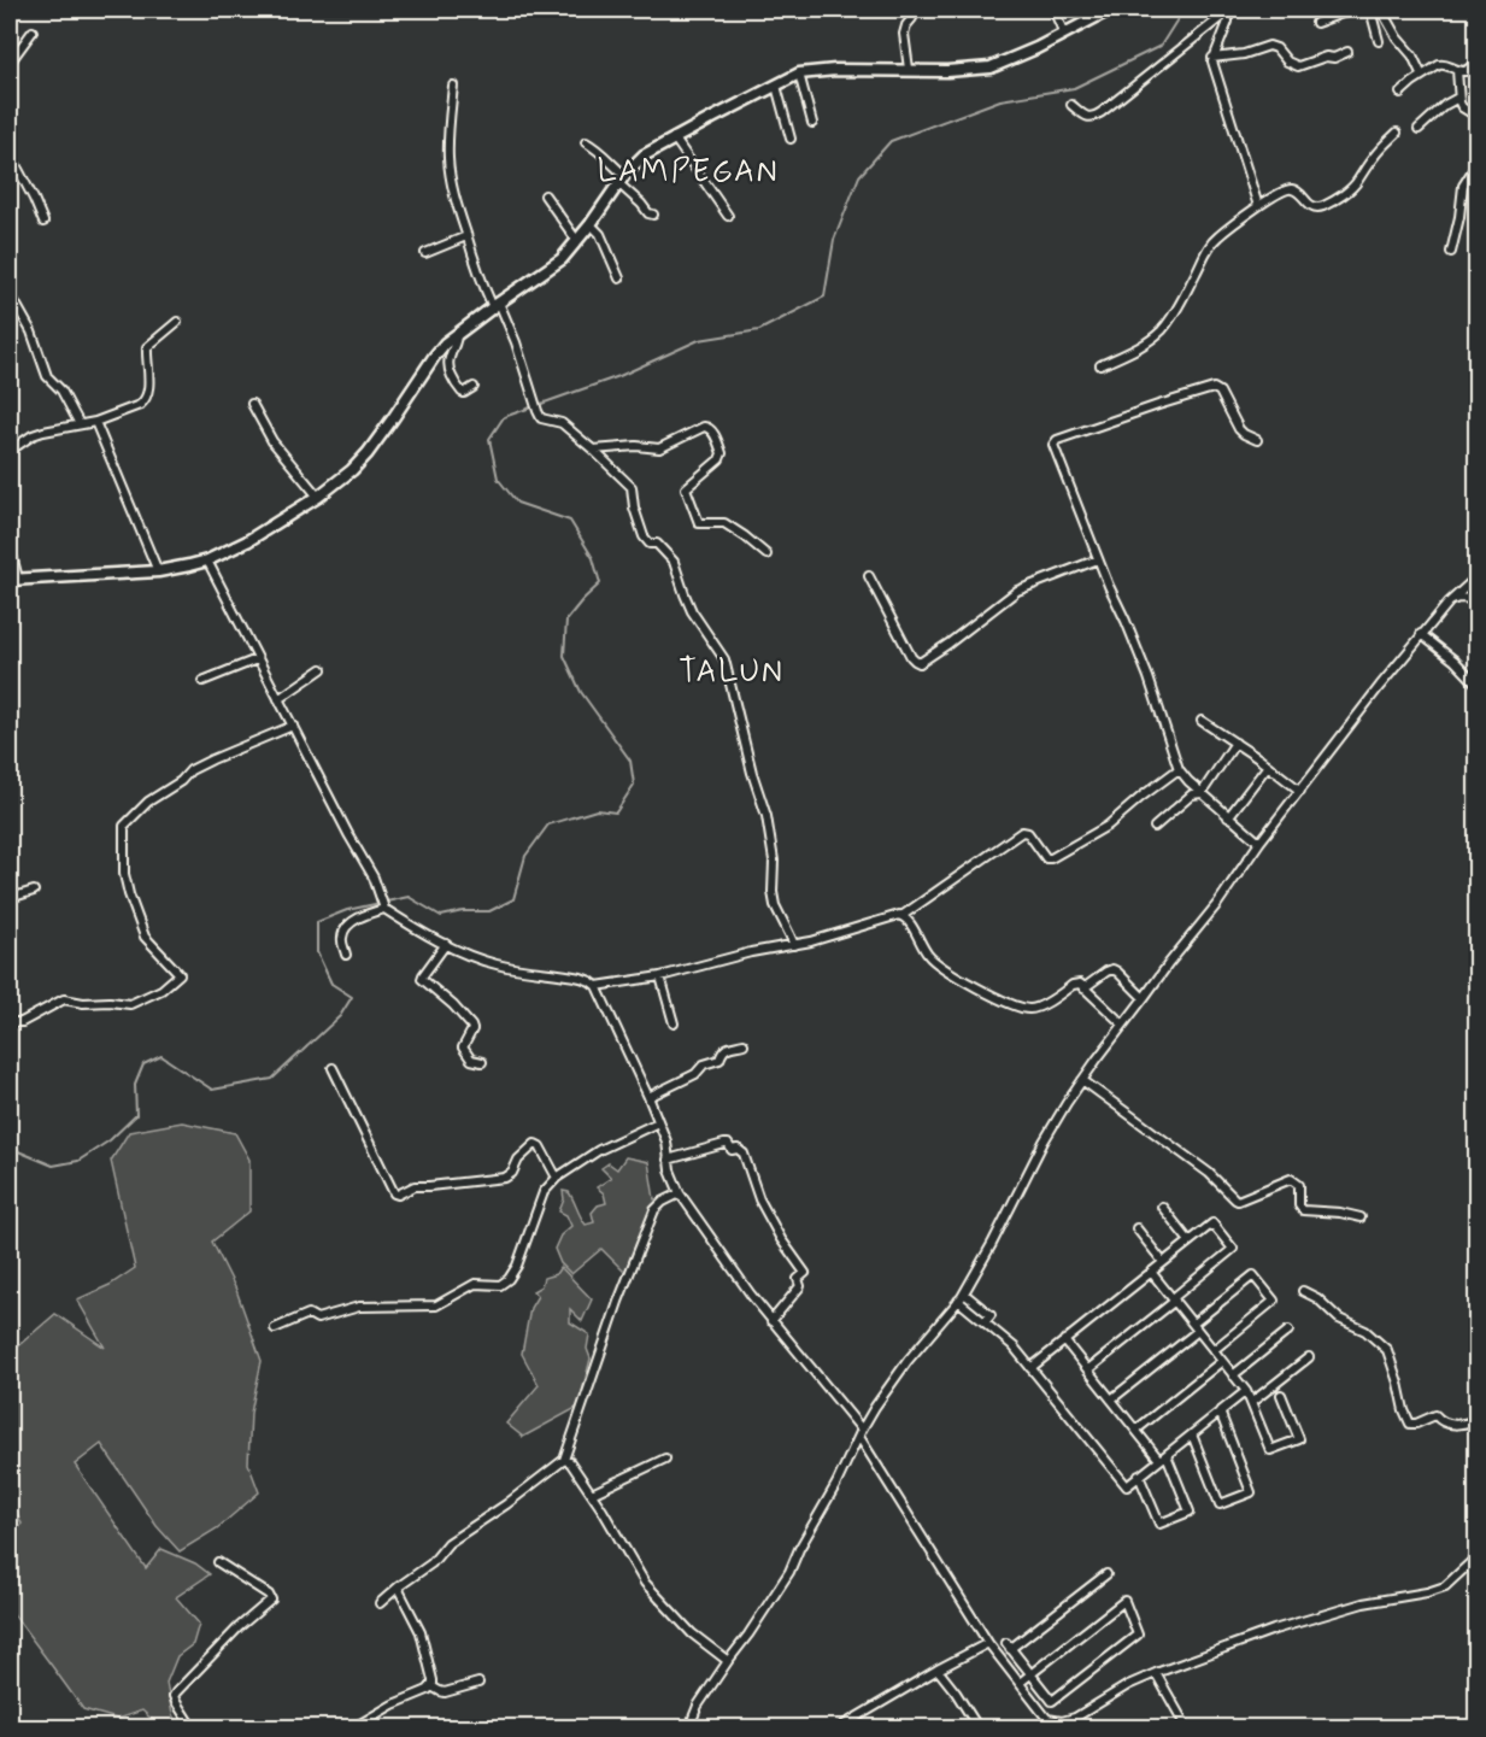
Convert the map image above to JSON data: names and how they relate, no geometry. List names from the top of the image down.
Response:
{
  "districts": ["LAMPEGAN", "TALUN"]
}
